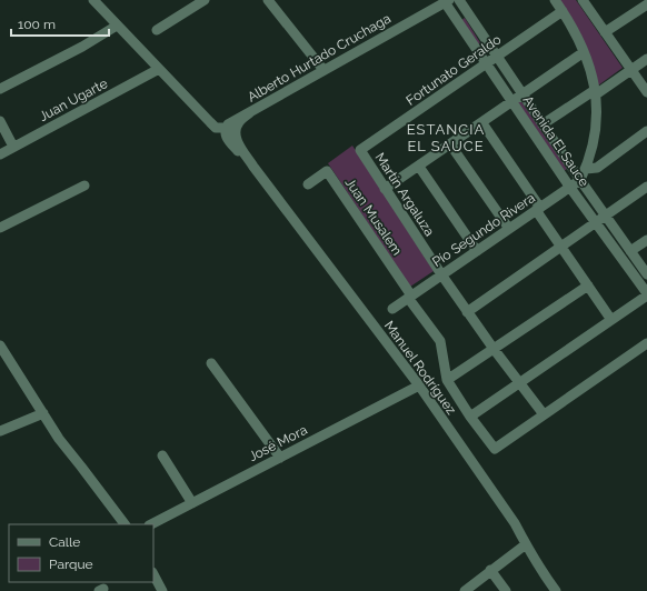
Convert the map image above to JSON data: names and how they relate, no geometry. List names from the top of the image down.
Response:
{
  "streets": {
    "street": [
      "Alberto Hurtado Cruchaga",
      "Fortunato Geraldo",
      "Juan Ugarte",
      "Avenida El Sauce",
      "Martín Argaluza",
      "Juan Musalem",
      "Pío Segundo Rivera",
      "Manuel Rodríguez",
      "José Mora"
    ]
  },
  "crossings": [
    ["Alberto Hurtado Cruchaga", "Avenida El Sauce"],
    ["Alberto Hurtado Cruchaga", "Manuel Rodríguez"],
    ["Fortunato Geraldo", "Avenida El Sauce"],
    ["Fortunato Geraldo", "Martín Argaluza"],
    ["Fortunato Geraldo", "Pío Segundo Rivera"],
    ["Avenida El Sauce", "Pío Segundo Rivera"],
    ["Martín Argaluza", "Pío Segundo Rivera"],
    ["Juan Musalem", "Pío Segundo Rivera"],
    ["Manuel Rodríguez", "José Mora"]
  ],
  "districts": ["ESTANCIA EL SAUCE"],
  "legend": ["Calle", "Parque"],
  "scale_bar": "100 m"
}
